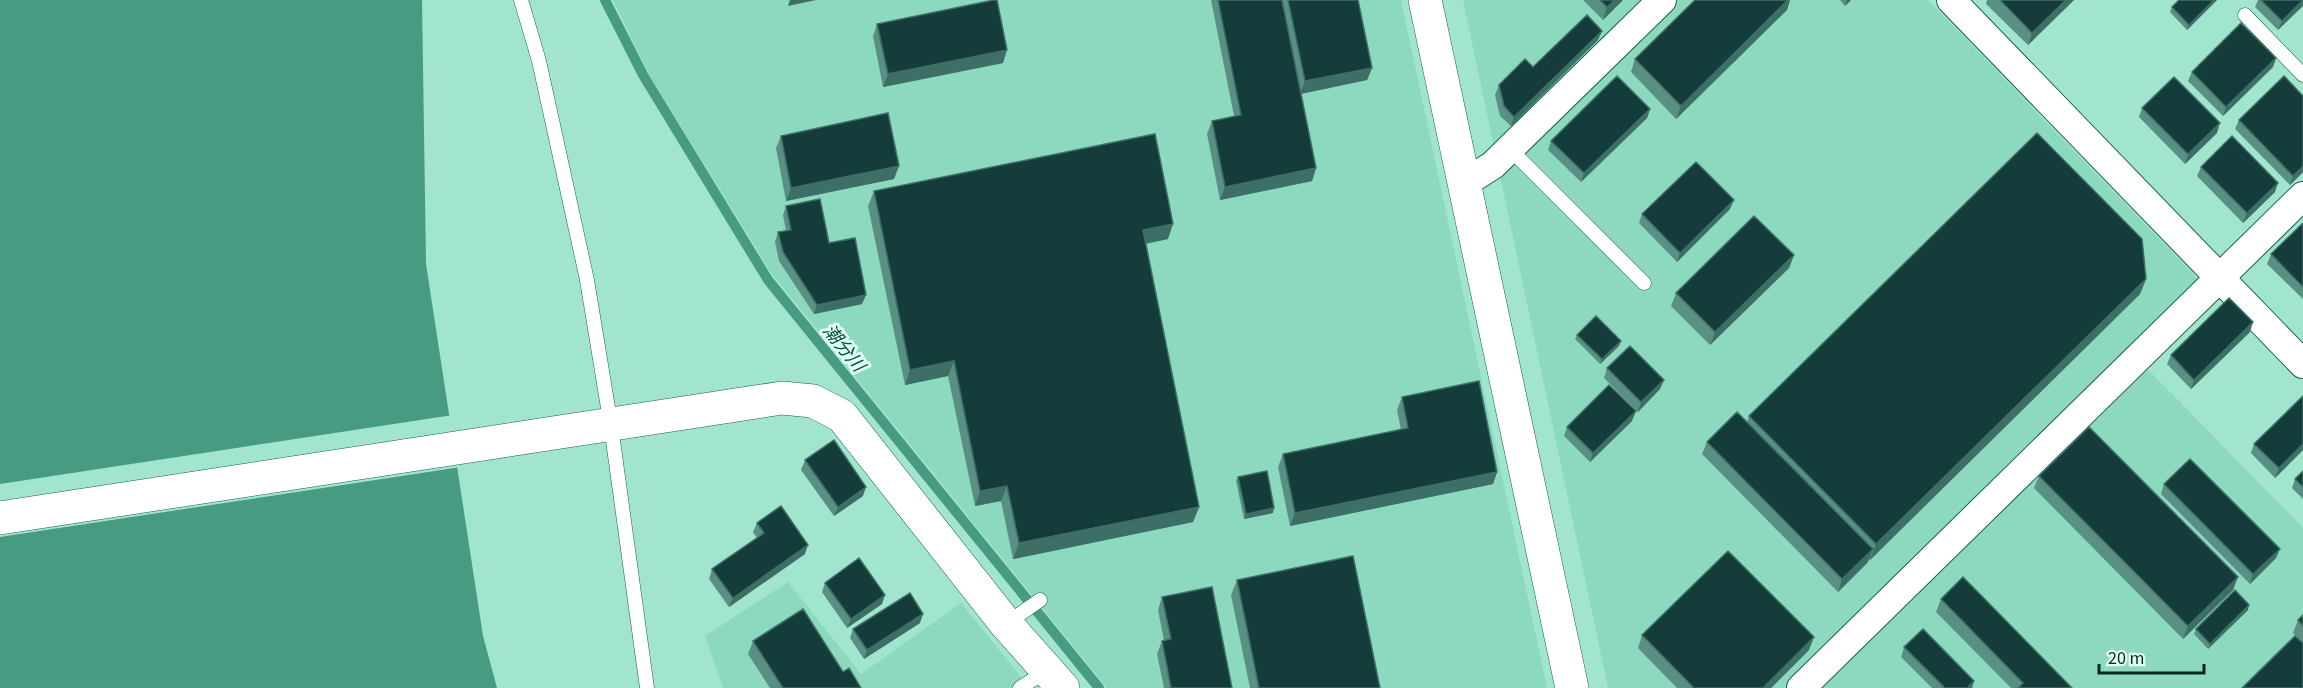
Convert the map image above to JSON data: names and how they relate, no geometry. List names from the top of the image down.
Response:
{
  "water": ["潮分川"],
  "scale_bar": "20 m"
}
